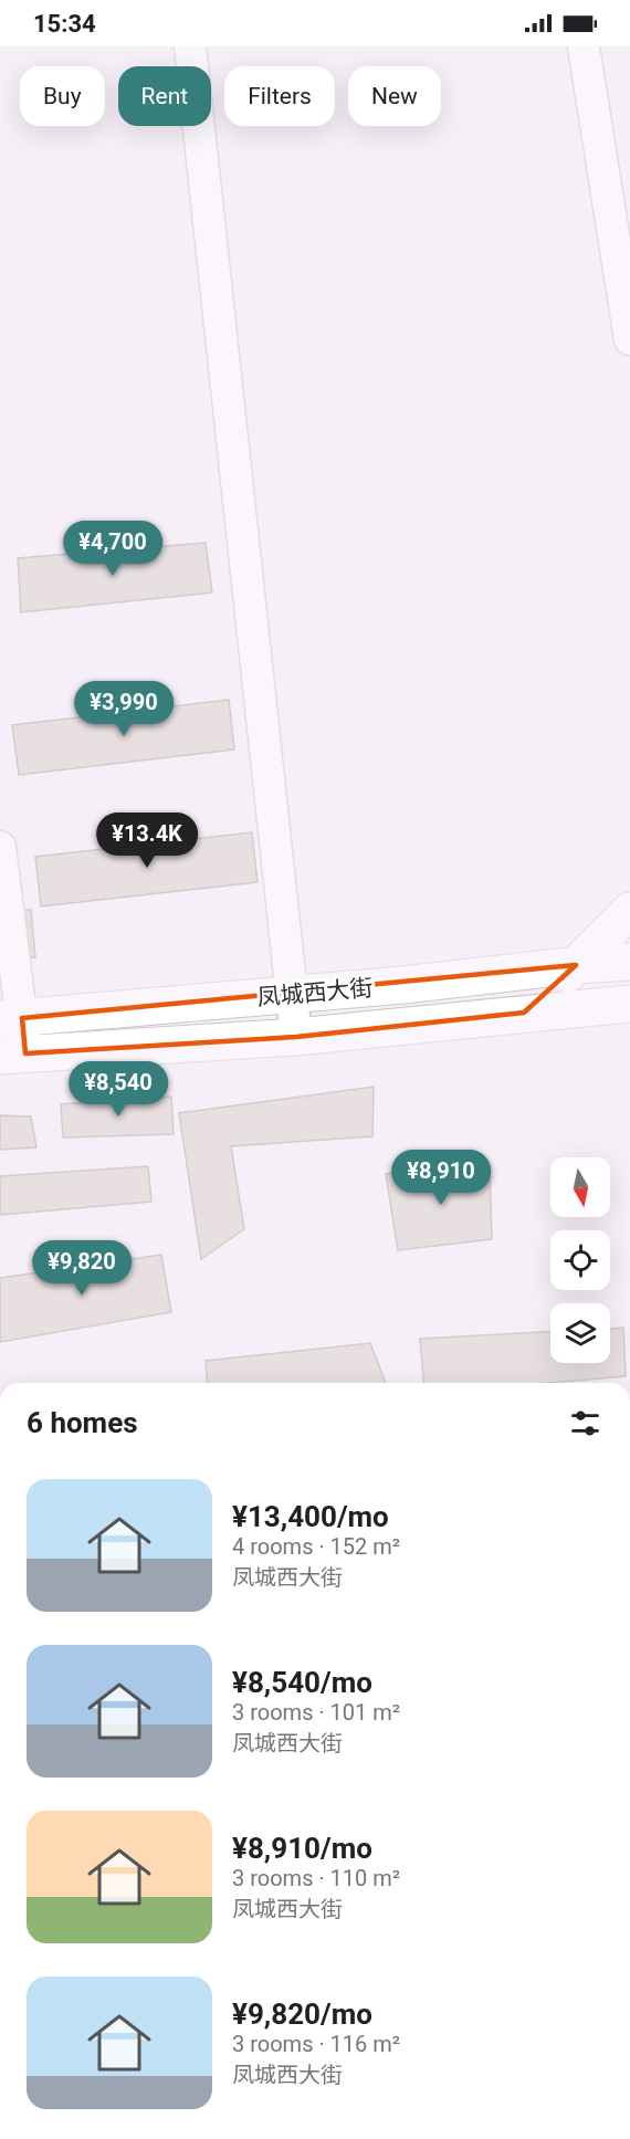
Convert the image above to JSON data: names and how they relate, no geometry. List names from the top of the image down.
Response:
{
  "streets": {
    "main road": ["凤城西大街"]
  },
  "north": "bottom",
  "page": {
    "status": "15:34",
    "chip": [
      "Buy",
      "Rent",
      "Filters",
      "New"
    ],
    "price": [
      "¥4,700",
      "¥3,990",
      "¥13.4K",
      "¥8,540",
      "¥8,910",
      "¥9,820"
    ],
    "heading": "6 homes",
    "list": [
      {
        "name": "¥13,400/mo",
        "note": "4 rooms · 152 m² · 凤城西大街"
      },
      {
        "name": "¥8,540/mo",
        "note": "3 rooms · 101 m² · 凤城西大街"
      },
      {
        "name": "¥8,910/mo",
        "note": "3 rooms · 110 m² · 凤城西大街"
      },
      {
        "name": "¥9,820/mo",
        "note": "3 rooms · 116 m² · 凤城西大街"
      }
    ]
  }
}
